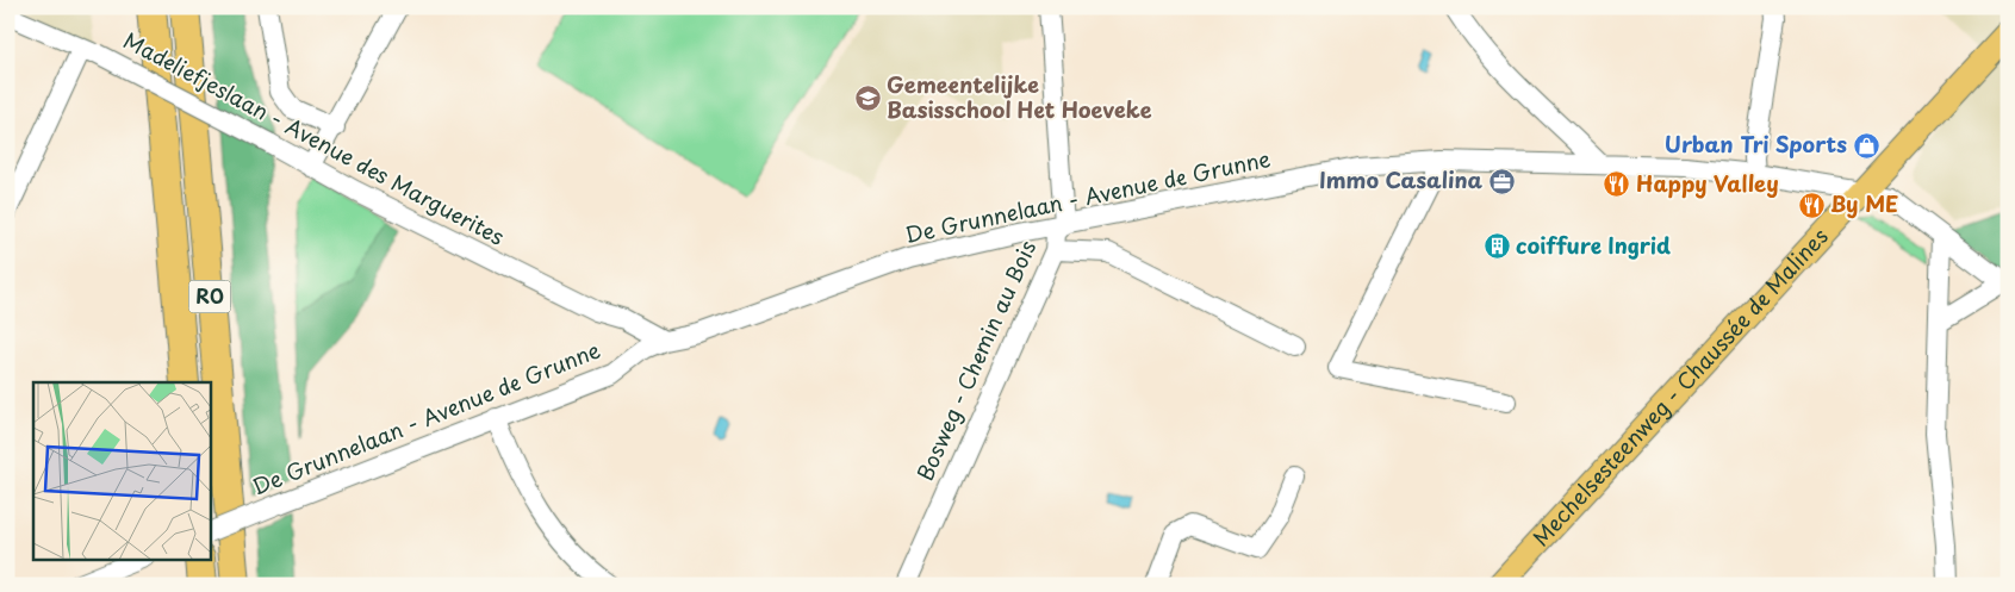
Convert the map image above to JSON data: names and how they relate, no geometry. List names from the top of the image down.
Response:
{
  "streets": {
    "highway": ["R0"],
    "main road": ["Mechelsesteenweg - Chaussée de Malines"],
    "street": ["Madeliefjeslaan - Avenue des Marguerites", "De Grunnelaan - Avenue de Grunne", "Bosweg - Chemin au Bois"]
  },
  "crossings": [
    ["Madeliefjeslaan - Avenue des Marguerites", "De Grunnelaan - Avenue de Grunne"],
    ["De Grunnelaan - Avenue de Grunne", "Bosweg - Chemin au Bois"],
    ["De Grunnelaan - Avenue de Grunne", "Mechelsesteenweg - Chaussée de Malines"]
  ],
  "places": {
    "school or university": ["Gemeentelijke Basisschool Het Hoeveke"],
    "shop": ["Urban Tri Sports"],
    "office": ["Immo Casalina"],
    "restaurant": ["Happy Valley", "By ME"],
    "building": ["coiffure Ingrid"]
  }
}
